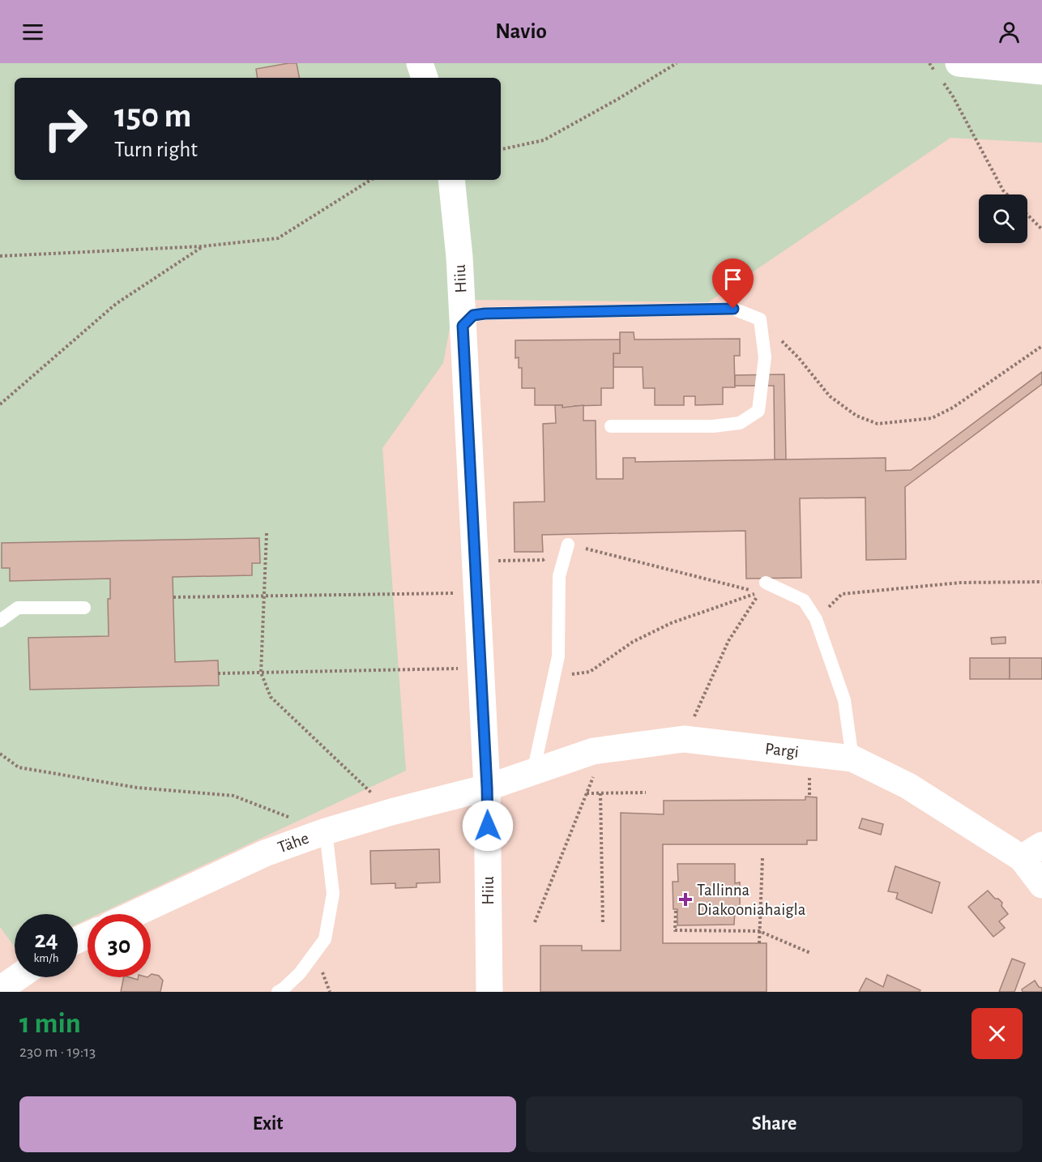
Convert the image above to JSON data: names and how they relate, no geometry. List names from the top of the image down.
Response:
{
  "streets": {
    "street": ["Hiiu", "Pargi", "Tähe"]
  },
  "crossings": [
    ["Hiiu", "Pargi"],
    ["Hiiu", "Tähe"],
    ["Pargi", "Tähe"]
  ],
  "places": {
    "health": ["Tallinna Diakooniahaigla"]
  },
  "page": {
    "header": "Navio",
    "turn": ["150 m", "Turn right"],
    "speed": "24 km/h",
    "limit": "30",
    "heading": ["1 min", "230 m · 19:13"],
    "buttons": ["Exit", "Share"]
  }
}
